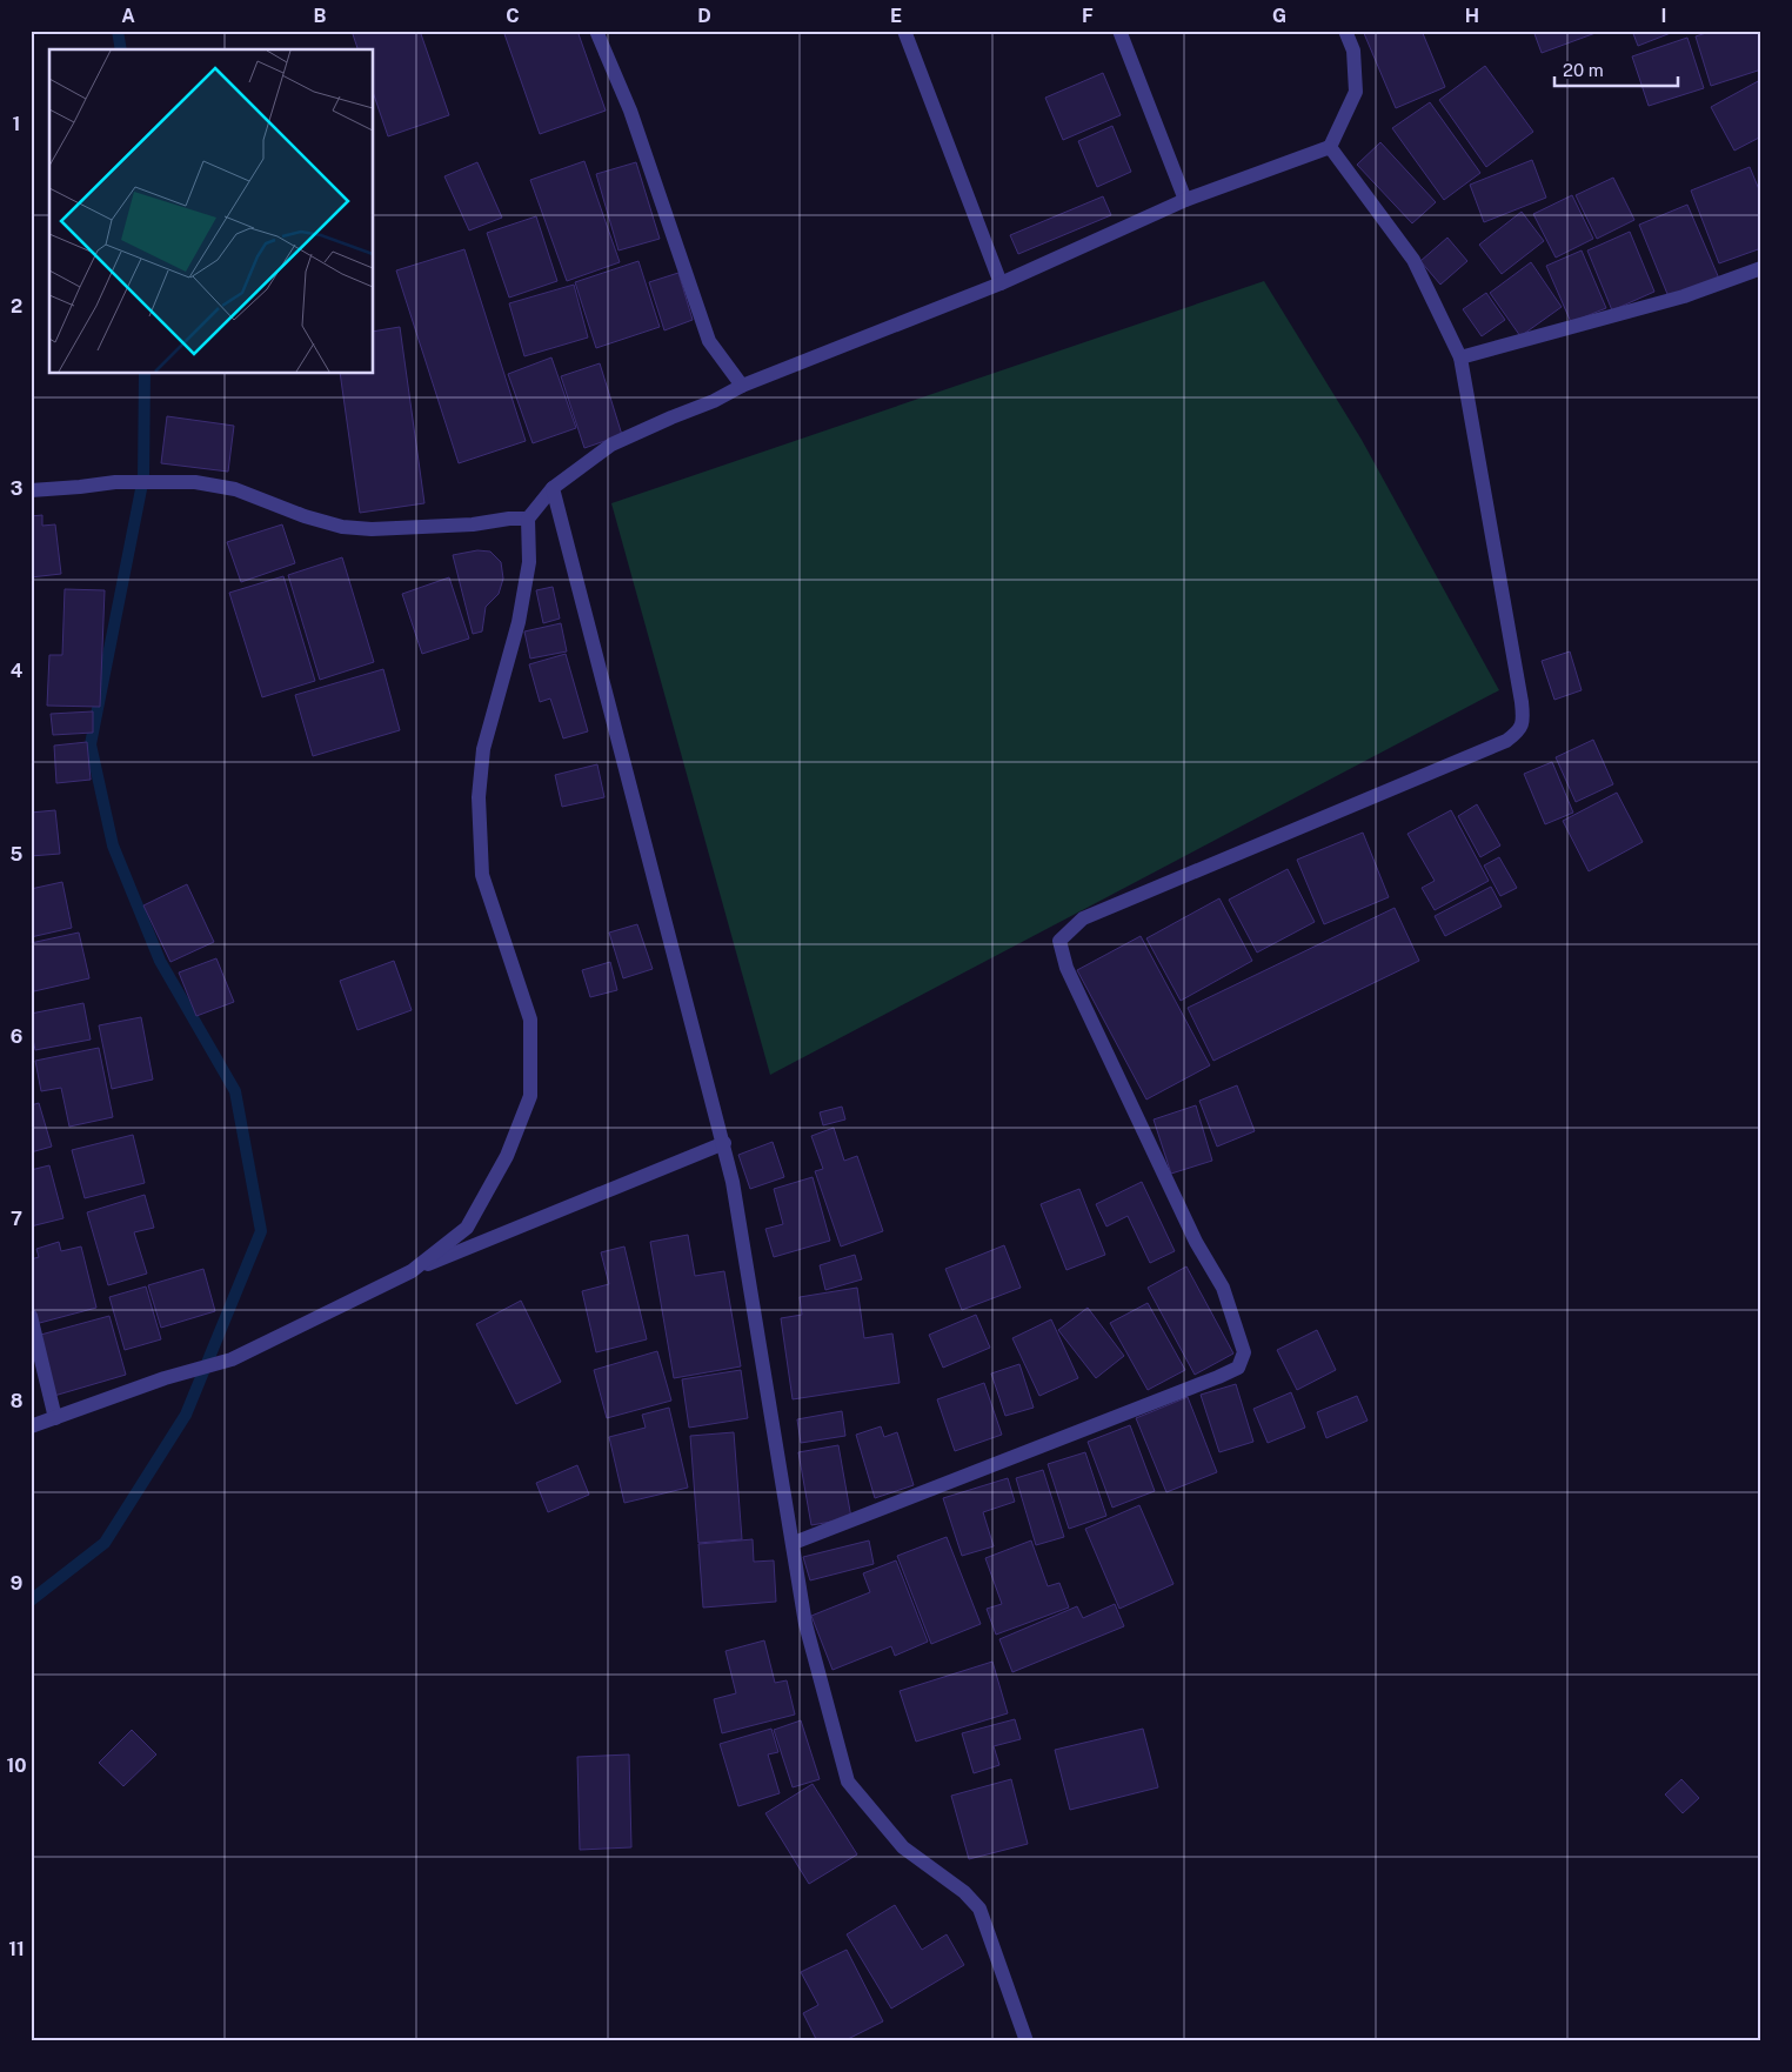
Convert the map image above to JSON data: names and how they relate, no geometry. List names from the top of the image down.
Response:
{
  "scale_bar": "20 m",
  "grid": {
    "columns": [
      "A",
      "B",
      "C",
      "D",
      "E",
      "F",
      "G",
      "H",
      "I"
    ],
    "rows": [
      "1",
      "2",
      "3",
      "4",
      "5",
      "6",
      "7",
      "8",
      "9",
      "10",
      "11"
    ]
  }
}
